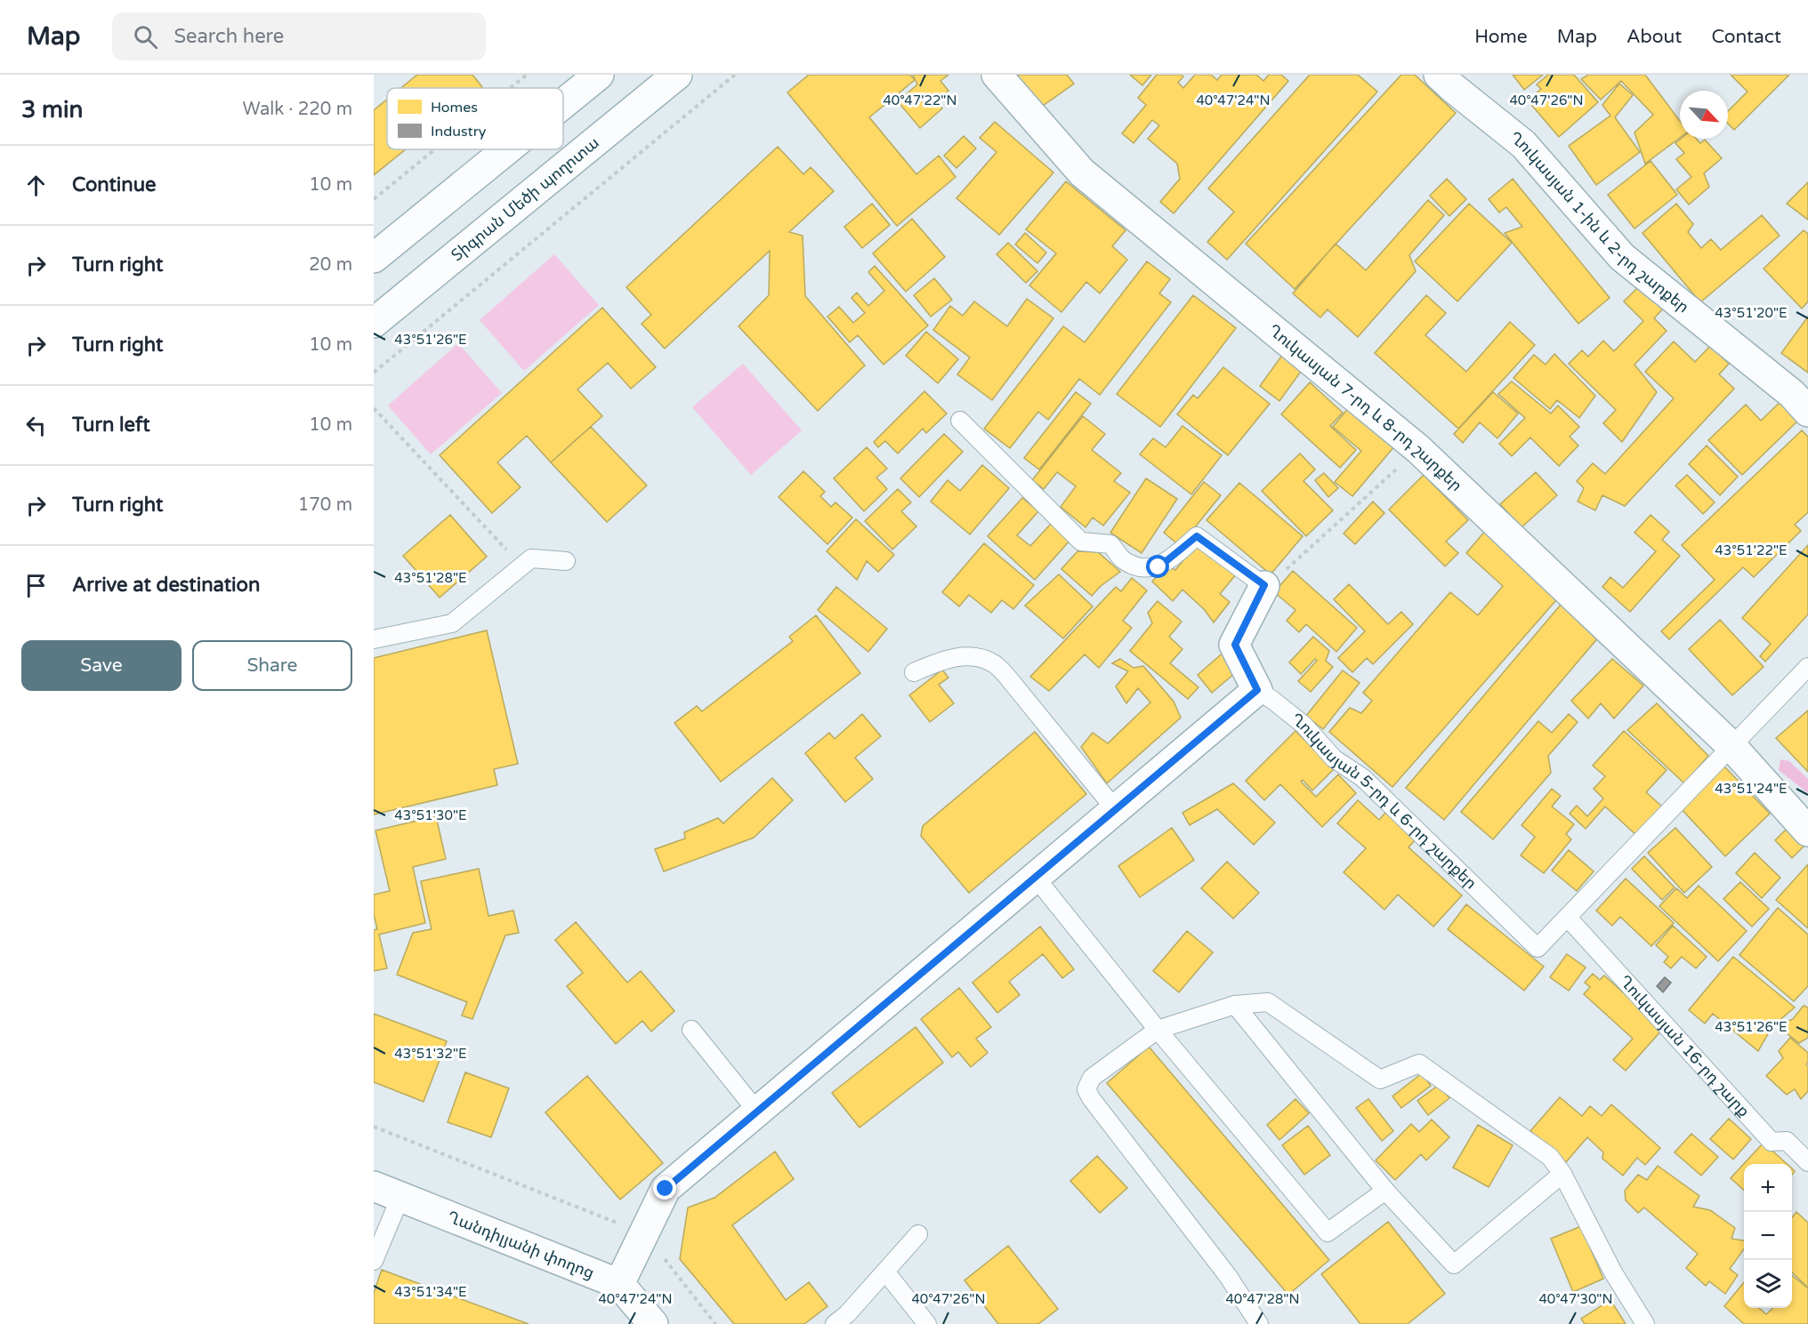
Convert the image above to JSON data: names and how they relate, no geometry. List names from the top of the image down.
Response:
{
  "streets": {
    "street": [
      "Տիգրան Մեծի պողոտա",
      "Ղուկասյան 1-ին և 2-րդ շարքեր",
      "Ղուկասյան 7-րդ և 8-րդ շարքեր",
      "Ղուկասյան 5-րդ և 6-րդ շարքեր",
      "Ղանդիլյանի փողոց"
    ],
    "lane": ["Ղուկասյան 16-րդ շարք"]
  },
  "crossings": [
    ["Ղուկասյան 7-րդ և 8-րդ շարքեր", "Ղուկասյան 5-րդ և 6-րդ շարքեր"],
    ["Ղուկասյան 5-րդ և 6-րդ շարքեր", "Ղուկասյան 16-րդ շարք"]
  ],
  "legend": ["Homes", "Industry"],
  "north": "bottom right",
  "page": {
    "header": "Map",
    "search": "Search here",
    "nav": [
      "Home",
      "Map",
      "About",
      "Contact"
    ],
    "heading": ["3 min", "Walk · 220 m"],
    "list": [
      ["Continue", "10 m"],
      ["Turn right", "20 m"],
      ["Turn right", "10 m"],
      ["Turn left", "10 m"],
      ["Turn right", "170 m"],
      "Arrive at destination"
    ],
    "buttons": ["Save", "Share"],
    "map_buttons": ["+", "−"]
  },
  "coordinates": [
    "40°47'22\"N",
    "40°47'24\"N",
    "40°47'26\"N",
    "43°51'20\"E",
    "43°51'26\"E",
    "43°51'22\"E",
    "43°51'28\"E",
    "43°51'24\"E",
    "43°51'30\"E",
    "43°51'32\"E",
    "43°51'34\"E",
    "40°47'28\"N",
    "40°47'30\"N"
  ]
}
